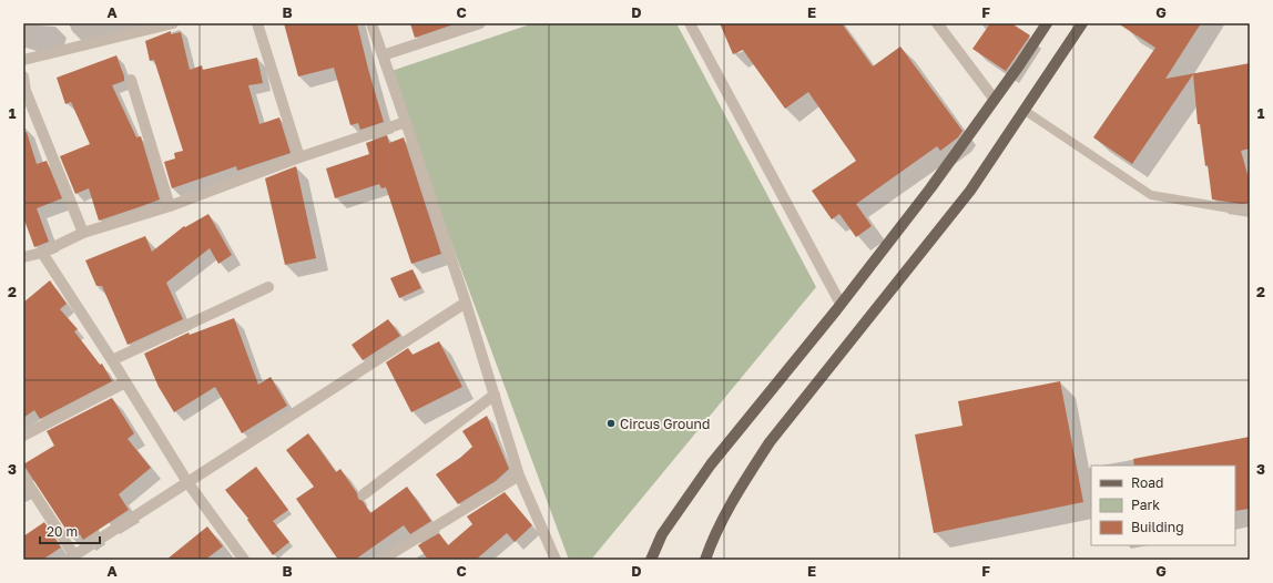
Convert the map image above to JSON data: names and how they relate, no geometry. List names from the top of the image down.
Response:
{
  "places": ["Circus Ground"],
  "legend": ["Road", "Park", "Building"],
  "scale_bar": "20 m",
  "grid": {
    "columns": [
      "A",
      "B",
      "C",
      "D",
      "E",
      "F",
      "G"
    ],
    "rows": ["1", "2", "3"]
  }
}
